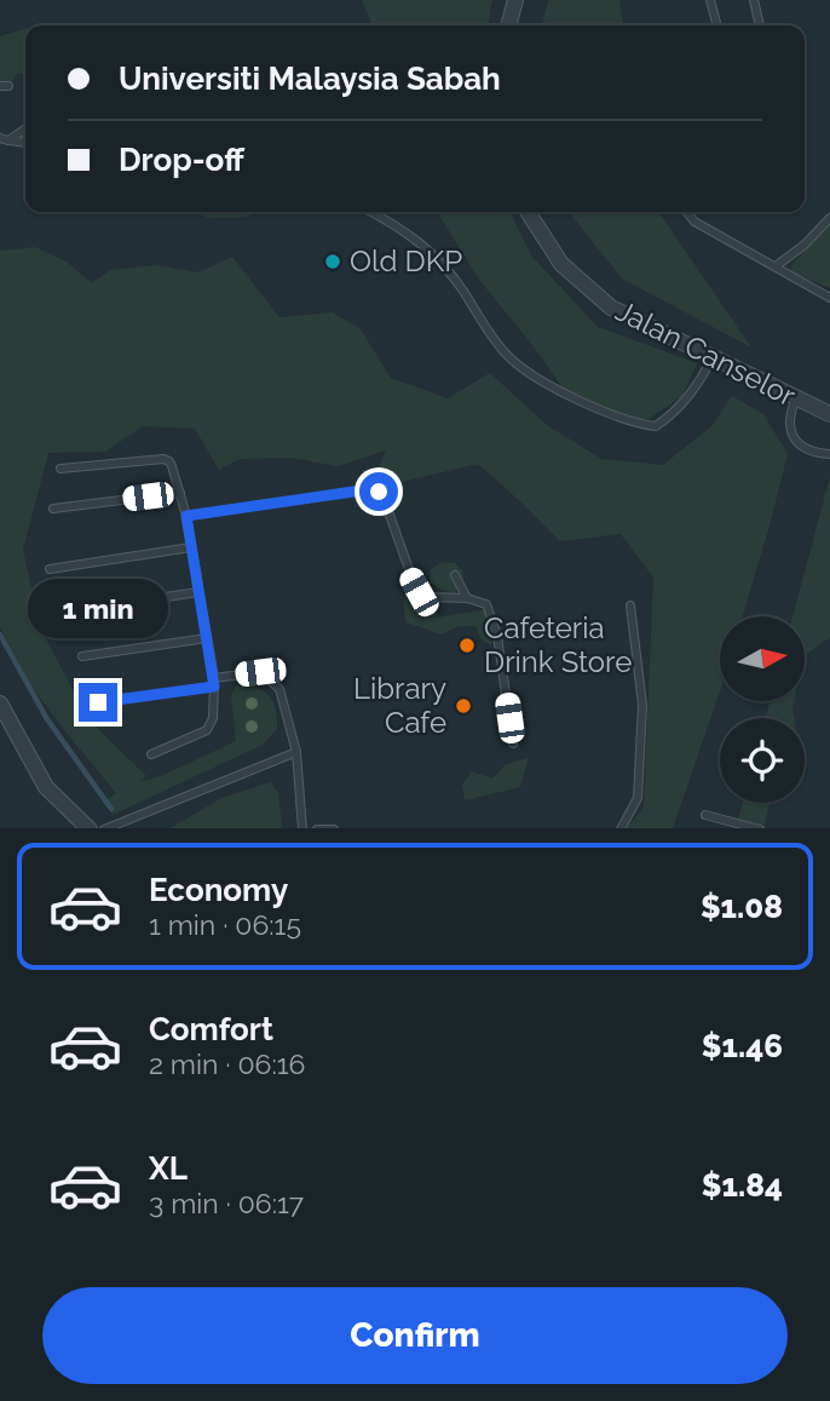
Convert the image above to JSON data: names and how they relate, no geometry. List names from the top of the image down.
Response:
{
  "streets": {
    "street": ["Jalan Canselor"]
  },
  "places": ["Old DKP", "Cafeteria Drink Store", "Library Cafe"],
  "north": "right",
  "page": {
    "banner": ["Universiti Malaysia Sabah", "Drop-off"],
    "bubble": "1 min",
    "list": [
      {
        "name": "Economy",
        "note": "1 min · 06:15",
        "value": "$1.08"
      },
      {
        "name": "Comfort",
        "note": "2 min · 06:16",
        "value": "$1.46"
      },
      {
        "name": "XL",
        "note": "3 min · 06:17",
        "value": "$1.84"
      }
    ],
    "buttons": "Confirm"
  }
}
